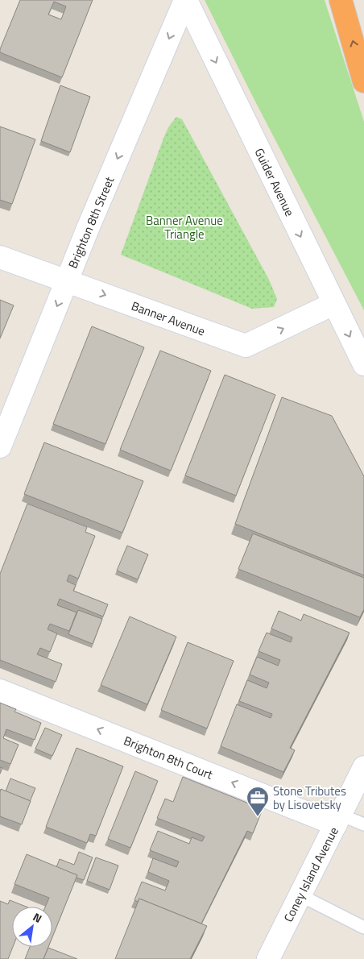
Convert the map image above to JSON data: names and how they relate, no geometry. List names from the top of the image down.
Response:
{
  "streets": {
    "street": [
      "Guider Avenue",
      "Brighton 8th Street",
      "Banner Avenue",
      "Brighton 8th Court",
      "Coney Island Avenue"
    ]
  },
  "crossings": [
    ["Guider Avenue", "Brighton 8th Street"],
    ["Guider Avenue", "Banner Avenue"],
    ["Brighton 8th Street", "Banner Avenue"],
    ["Brighton 8th Court", "Coney Island Avenue"]
  ],
  "one_way": [
    "Guider Avenue",
    "Brighton 8th Street",
    "Banner Avenue",
    "Brighton 8th Court"
  ],
  "parks": ["Banner Avenue Triangle"],
  "places": {
    "office": ["Stone Tributes by Lisovetsky"]
  },
  "north": "top right"
}
